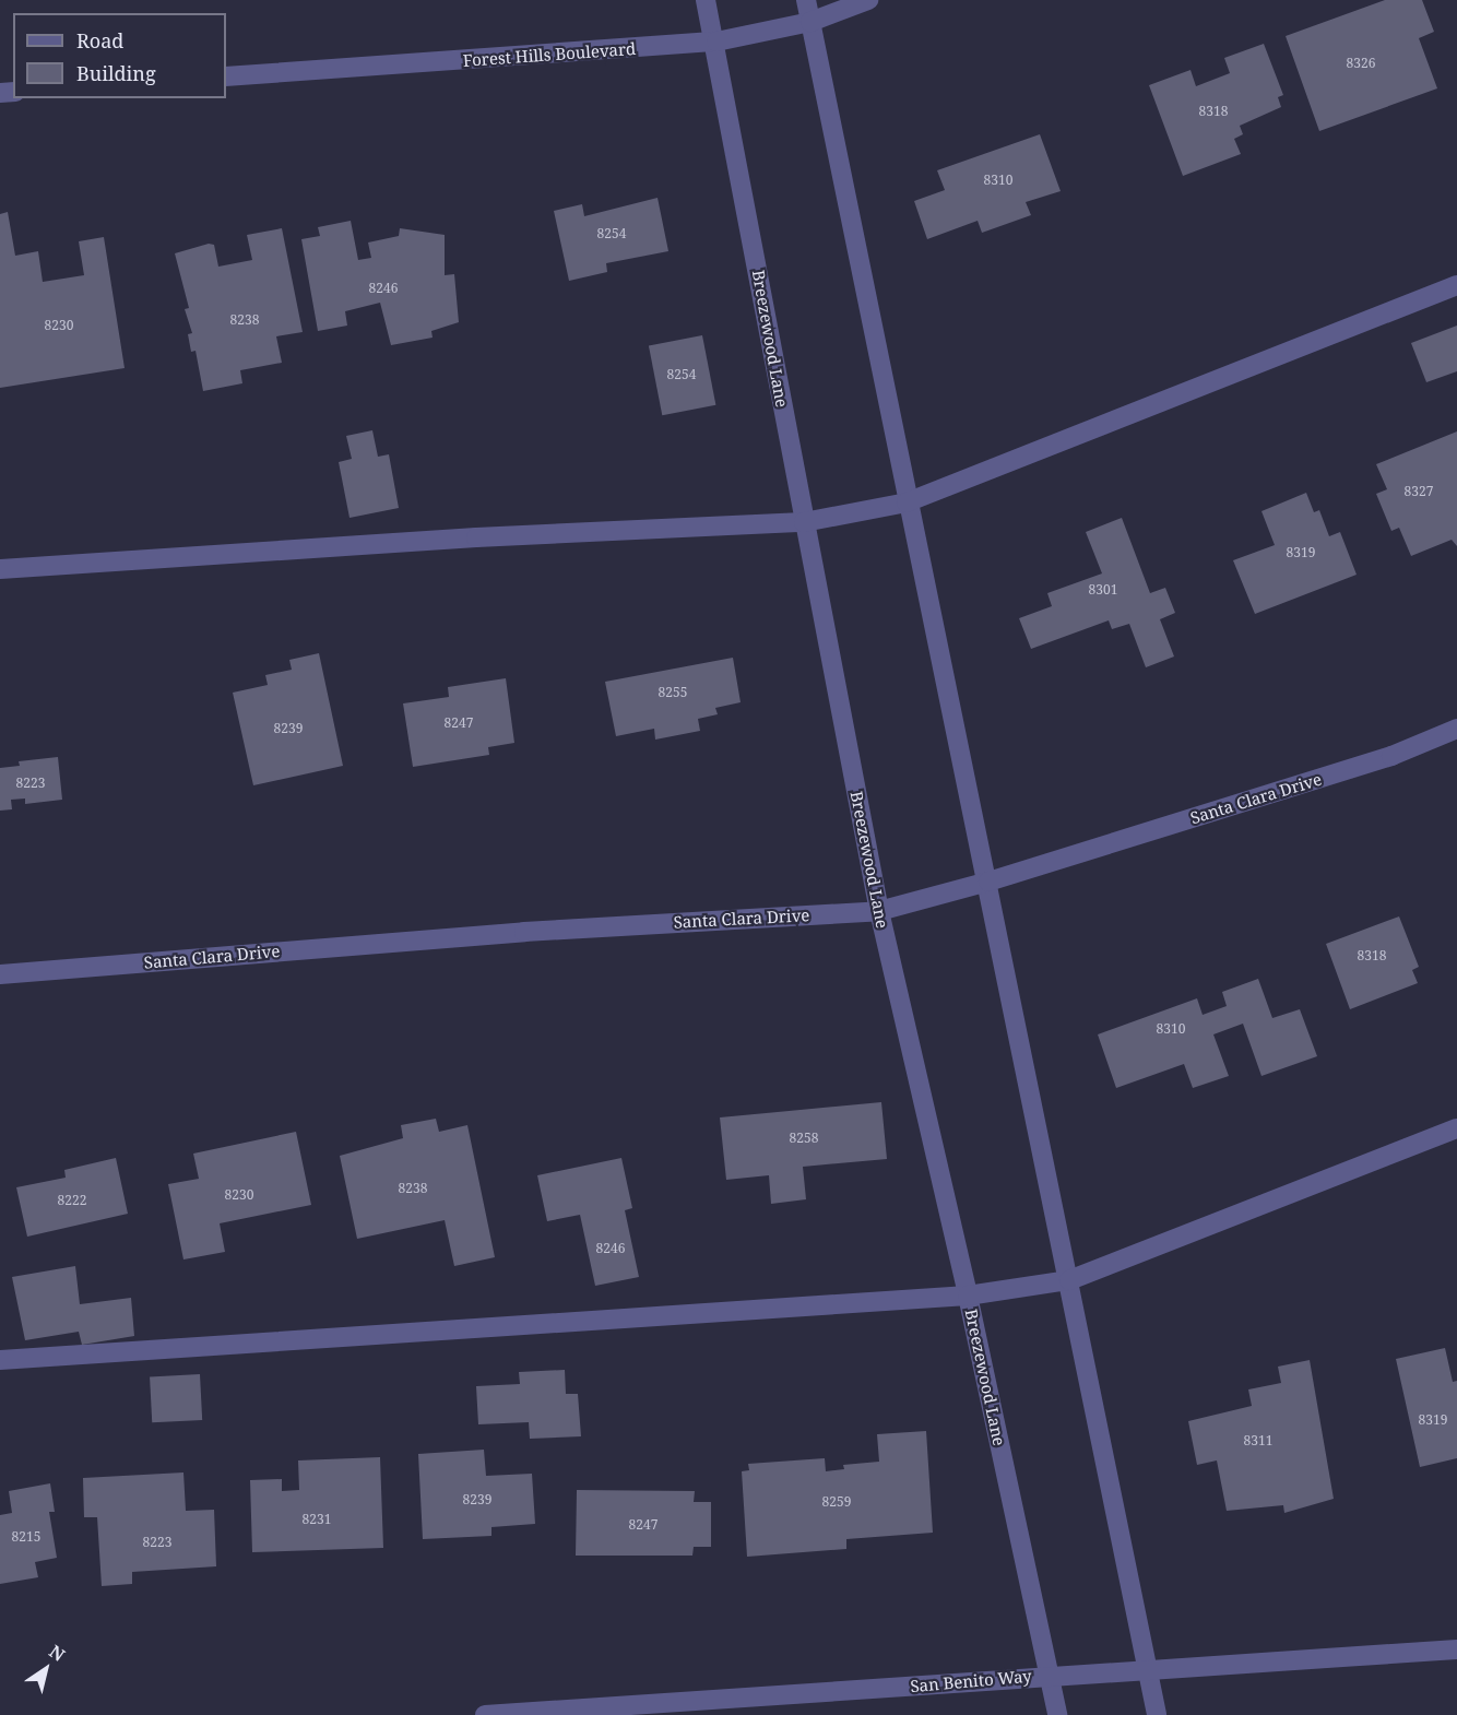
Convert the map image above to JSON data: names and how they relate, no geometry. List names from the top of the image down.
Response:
{
  "streets": {
    "street": [
      "Forest Hills Boulevard",
      "Breezewood Lane",
      "Santa Clara Drive",
      "San Benito Way"
    ]
  },
  "crossings": [
    ["Forest Hills Boulevard", "Breezewood Lane"],
    ["Breezewood Lane", "Santa Clara Drive"],
    ["Breezewood Lane", "San Benito Way"]
  ],
  "house_numbers": [
    "8326",
    "8318",
    "8310",
    "8254",
    "8246",
    "8238",
    "8230",
    "8254",
    "8327",
    "8319",
    "8301",
    "8255",
    "8247",
    "8239",
    "8223",
    "8318",
    "8310",
    "8258",
    "8238",
    "8230",
    "8222",
    "8246",
    "8319",
    "8311",
    "8239",
    "8259",
    "8231",
    "8247",
    "8215",
    "8223"
  ],
  "legend": ["Road", "Building"],
  "north": "top right"
}
